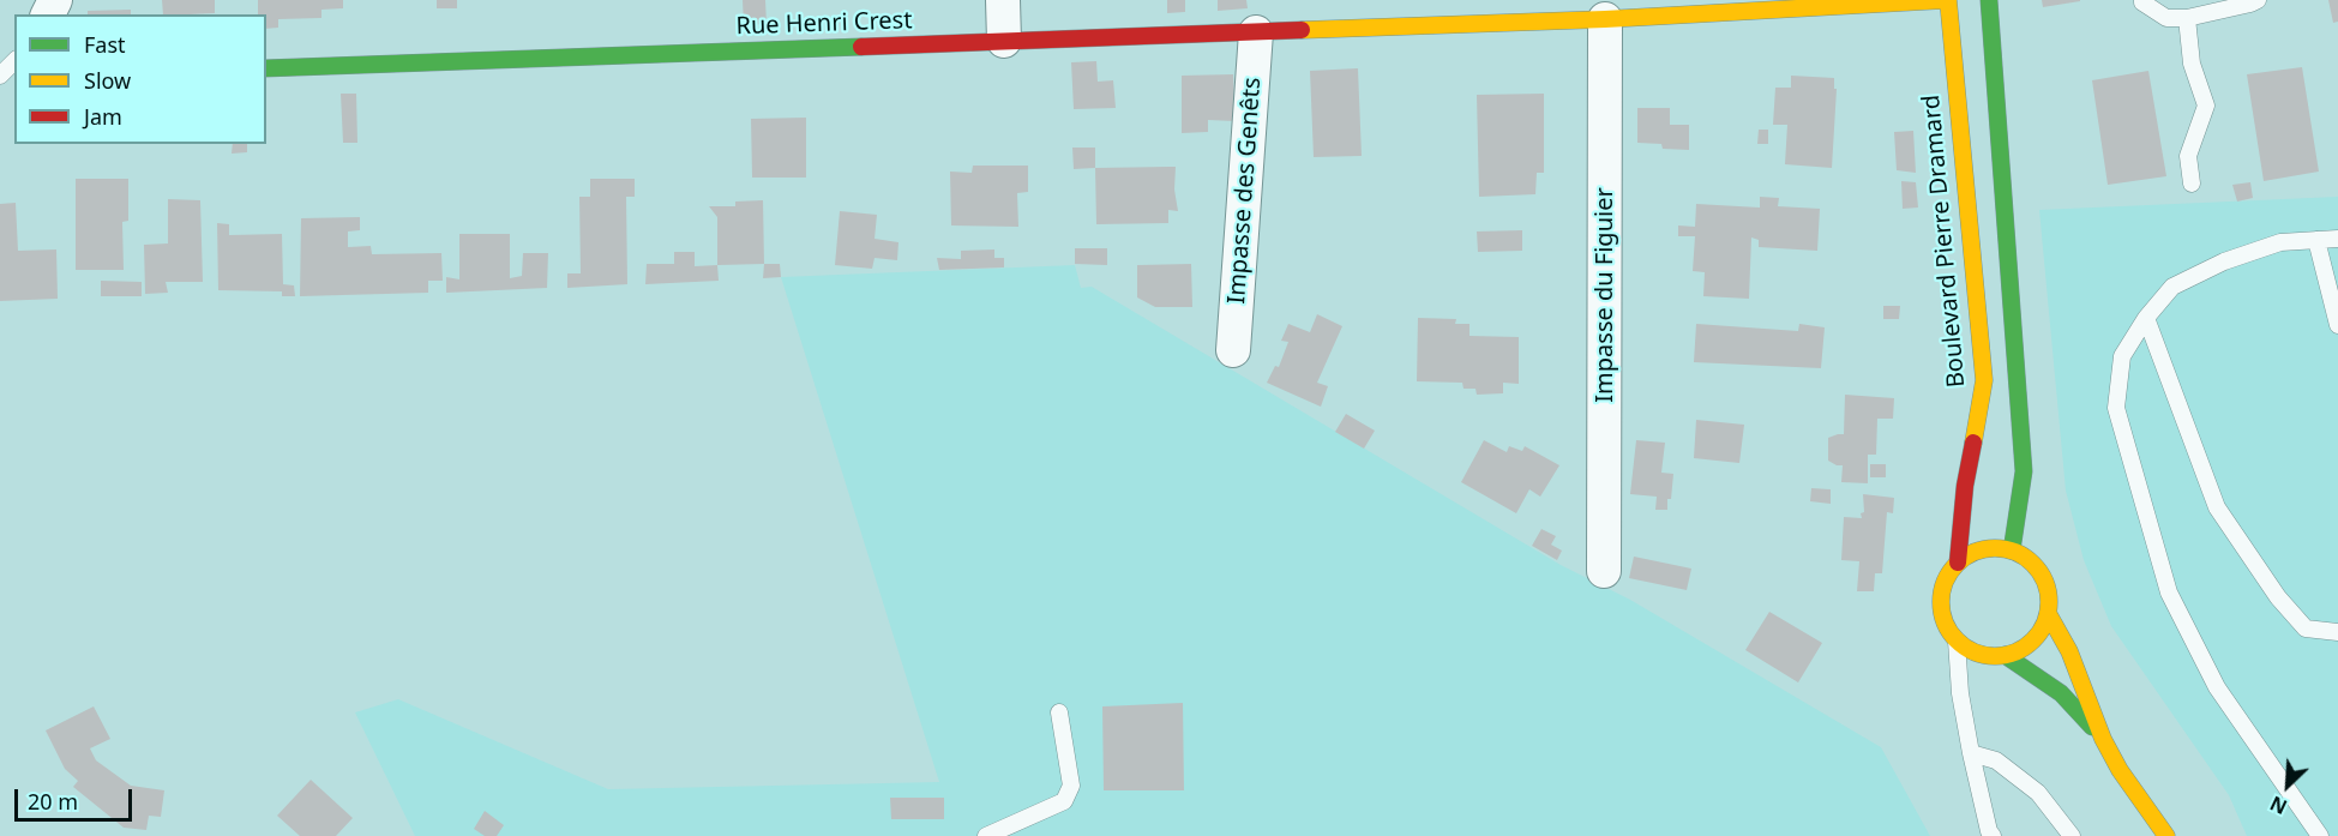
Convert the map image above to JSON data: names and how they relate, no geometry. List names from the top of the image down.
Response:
{
  "streets": {
    "street": [
      "Rue Henri Crest",
      "Impasse des Genêts",
      "Boulevard Pierre Dramard",
      "Impasse du Figuier"
    ]
  },
  "crossings": [
    ["Rue Henri Crest", "Impasse des Genêts"],
    ["Rue Henri Crest", "Boulevard Pierre Dramard"],
    ["Rue Henri Crest", "Impasse du Figuier"]
  ],
  "legend": ["Fast", "Slow", "Jam"],
  "scale_bar": "20 m",
  "north": "bottom left"
}
